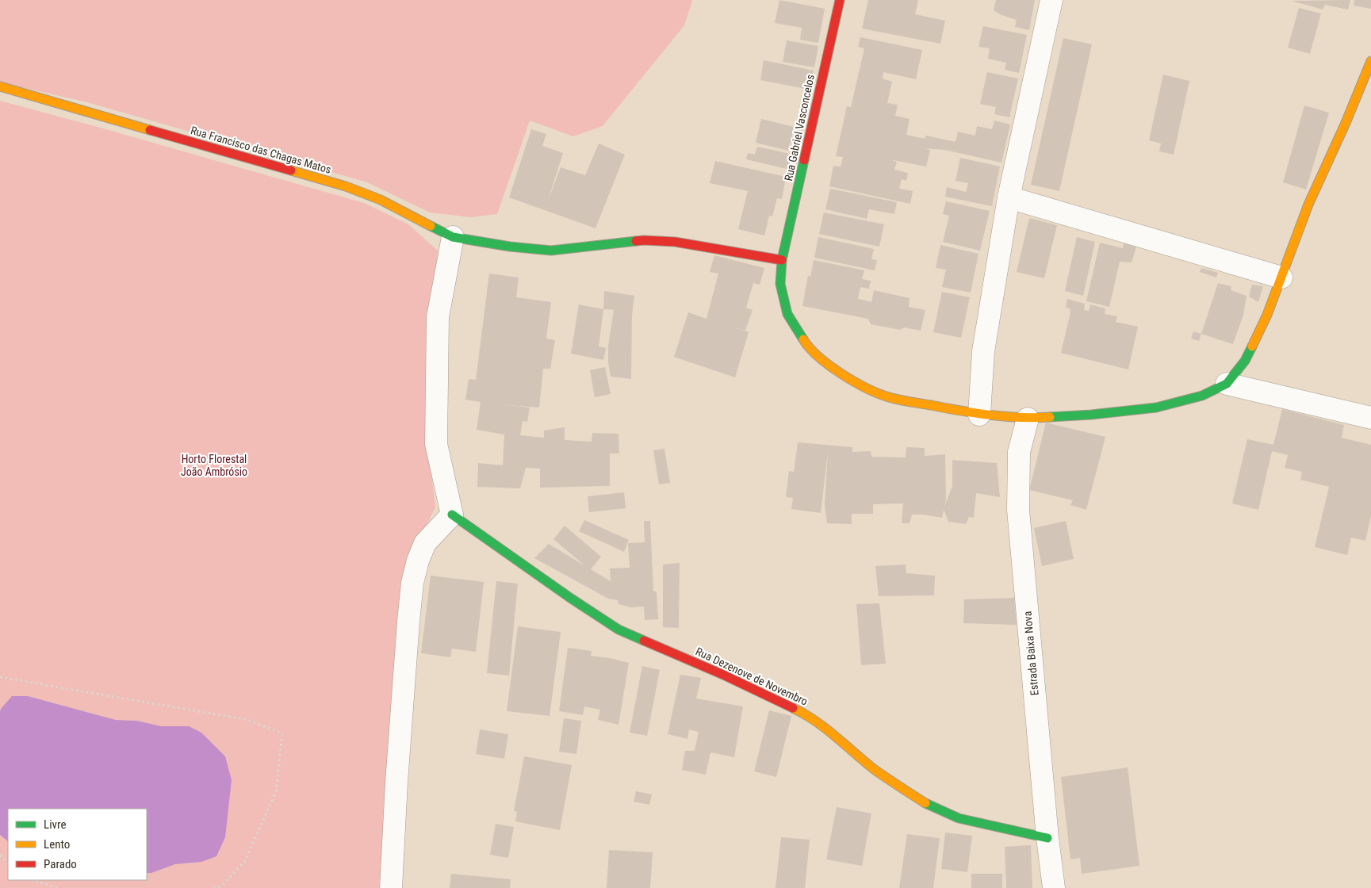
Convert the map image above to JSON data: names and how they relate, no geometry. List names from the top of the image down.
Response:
{
  "streets": {
    "street": [
      "Rua Gabriel Vasconcelos",
      "Rua Francisco das Chagas Matos",
      "Estrada Baixa Nova",
      "Rua Dezenove de Novembro"
    ]
  },
  "crossings": [
    ["Rua Gabriel Vasconcelos", "Rua Francisco das Chagas Matos"],
    ["Rua Gabriel Vasconcelos", "Estrada Baixa Nova"],
    ["Estrada Baixa Nova", "Rua Dezenove de Novembro"]
  ],
  "parks": ["Horto Florestal João Ambrósio"],
  "legend": ["Livre", "Lento", "Parado"]
}
